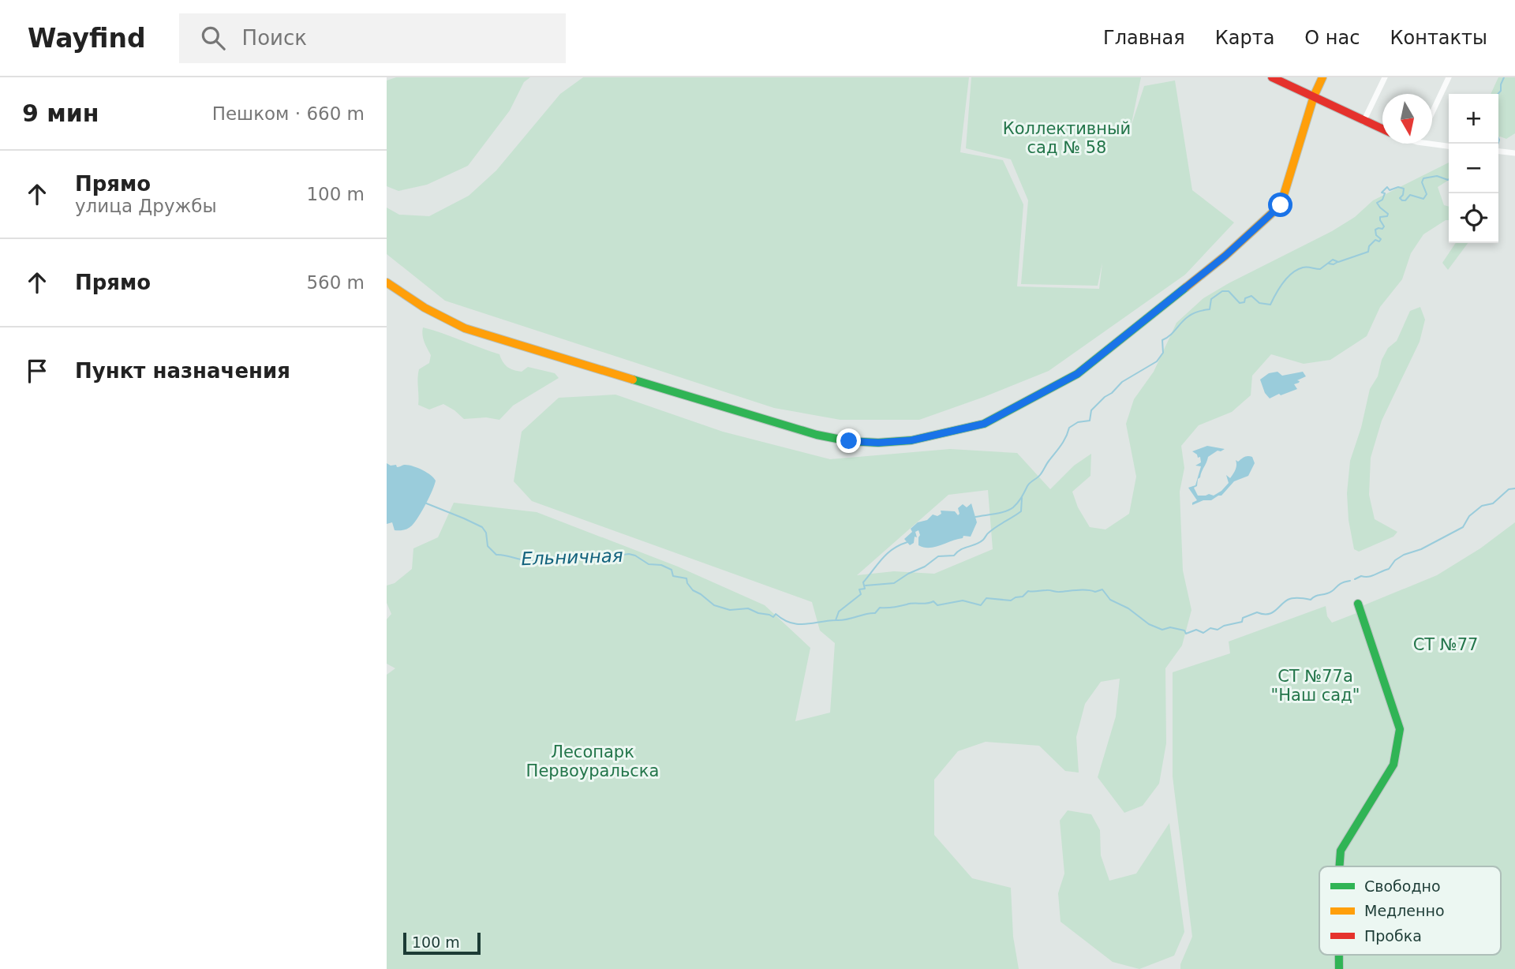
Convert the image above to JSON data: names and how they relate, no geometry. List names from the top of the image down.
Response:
{
  "water": ["Ельничная"],
  "parks": [
    "Коллективный сад № 58",
    "СТ №77",
    "СТ №77а \"Наш сад\"",
    "Лесопарк Первоуральска"
  ],
  "legend": ["Свободно", "Медленно", "Пробка"],
  "scale_bar": "100 m",
  "north": "bottom",
  "page": {
    "header": "Wayfind",
    "search": "Поиск",
    "nav": [
      "Главная",
      "Карта",
      "О нас",
      "Контакты"
    ],
    "heading": ["9 мин", "Пешком · 660 m"],
    "map_buttons": ["+", "−"],
    "list": [
      ["Прямо", "улица Дружбы", "100 m"],
      ["Прямо", "560 m"],
      "Пункт назначения"
    ],
    "scale": "100 m"
  }
}
